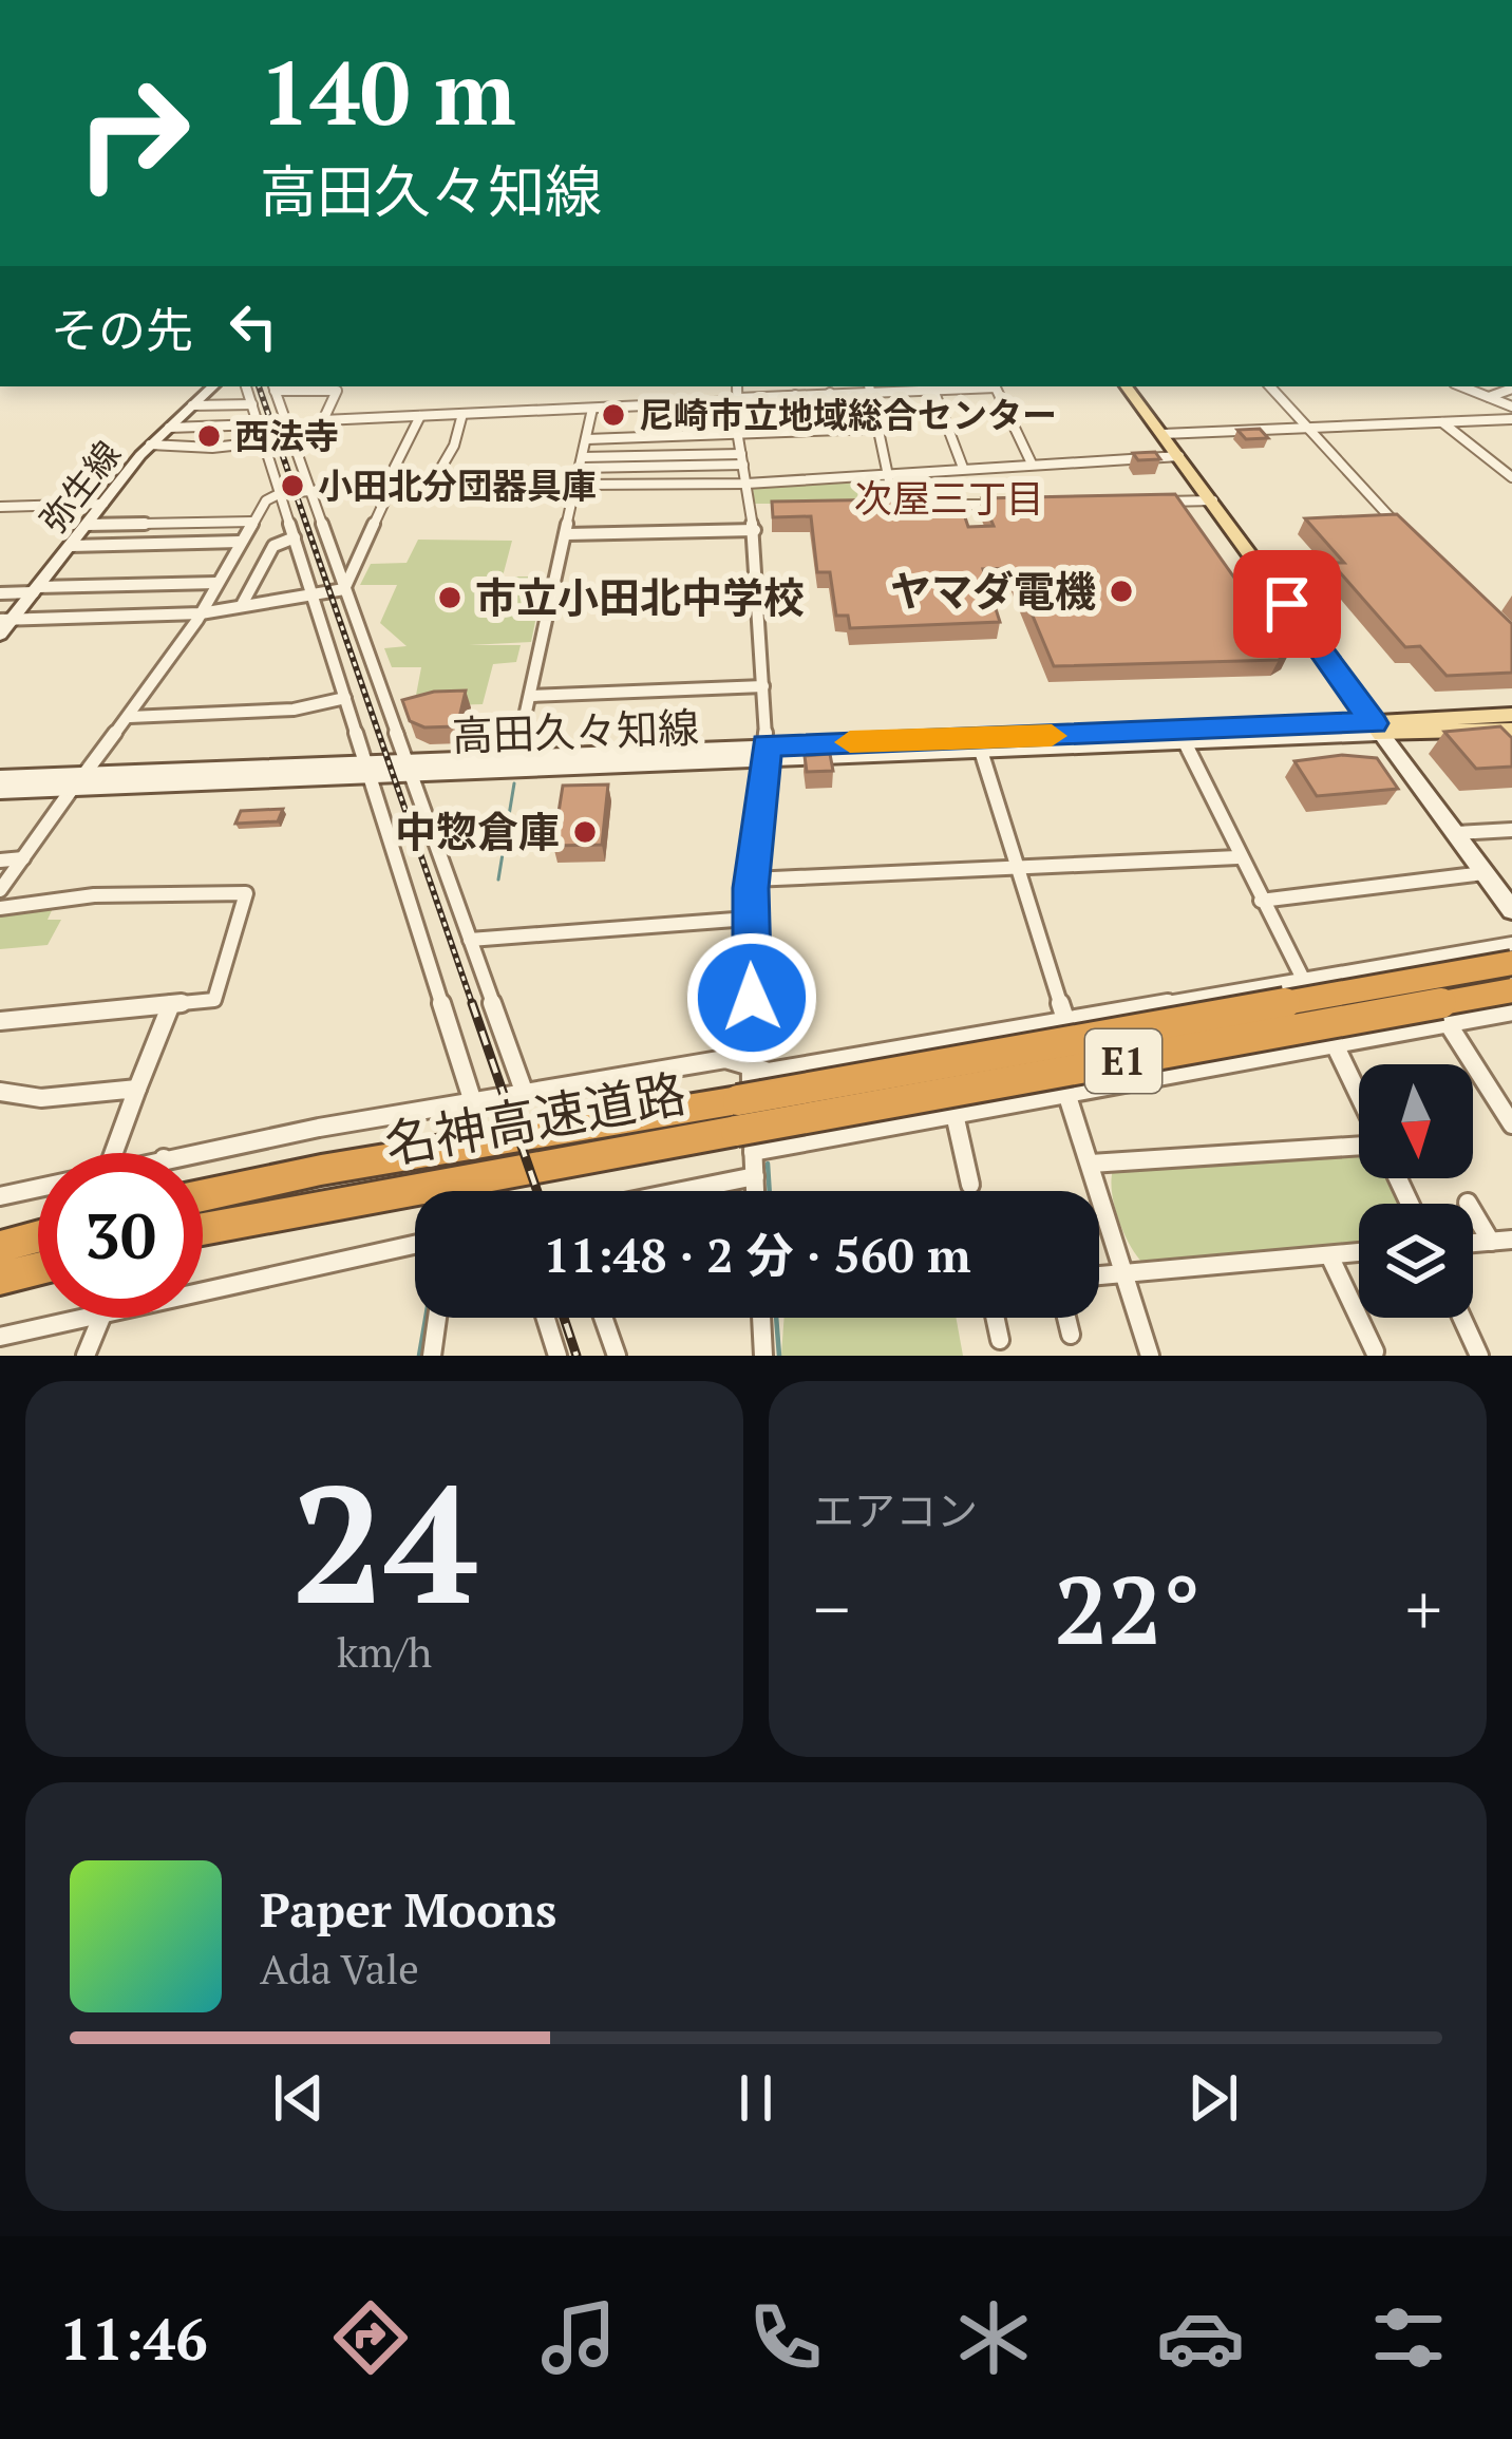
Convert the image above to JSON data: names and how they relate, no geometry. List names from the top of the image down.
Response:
{
  "streets": {
    "highway": ["E1", "名神高速道路"],
    "main road": ["弥生線", "高田久々知線"]
  },
  "districts": ["次屋三丁目"],
  "places": [
    "尼崎市立地域総合センター",
    "西法寺",
    "小田北分団器具庫",
    "ヤマダ電機",
    "市立小田北中学校",
    "中惣倉庫"
  ],
  "north": "bottom",
  "page": {
    "turn": ["140 m", "高田久々知線"],
    "then": "その先",
    "limit": "30",
    "trip": "11:48 · 2 分 · 560 m",
    "tile": [
      ["24", "km/h"],
      "エアコン"
    ],
    "heat": ["−", "22°", "+"],
    "song": ["Paper Moons", "Ada Vale"],
    "tabs": "11:46"
  }
}
